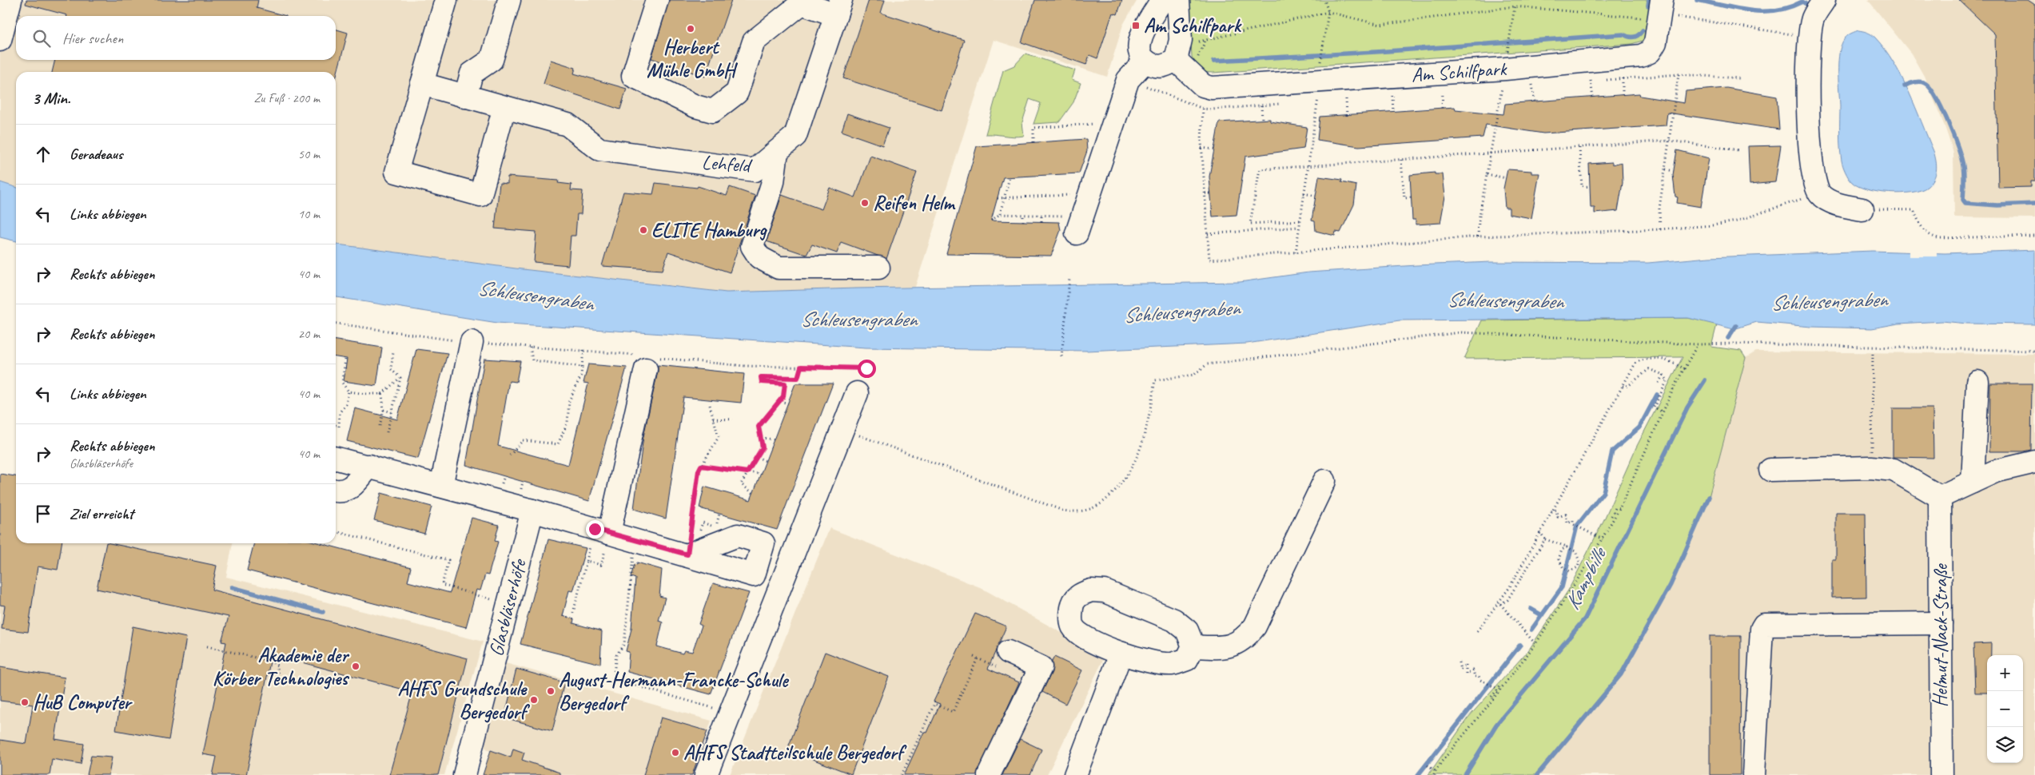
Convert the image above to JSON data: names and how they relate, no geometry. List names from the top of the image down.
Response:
{
  "streets": {
    "street": [
      "Am Schilfpark",
      "Lehfeld",
      "Glasbläserhöfe",
      "Helmut-Nack-Straße"
    ]
  },
  "water": ["Schleusengraben", "Kampbille"],
  "places": {
    "transit": ["Am Schilfpark"],
    "other": [
      "Herbert Mühle GmbH",
      "Reifen Helm",
      "ELITE Hamburg",
      "Akademie der Körber Technologies",
      "August-Hermann-Francke-Schule Bergedorf",
      "AHFS Grundschule Bergedorf",
      "HuB Computer",
      "AHFS Stadtteilschule Bergedorf"
    ]
  },
  "page": {
    "search": "Hier suchen",
    "heading": ["3 Min.", "Zu Fuß · 200 m"],
    "list": [
      ["Geradeaus", "50 m"],
      ["Links abbiegen", "10 m"],
      ["Rechts abbiegen", "40 m"],
      ["Rechts abbiegen", "20 m"],
      ["Links abbiegen", "40 m"],
      ["Rechts abbiegen", "Glasbläserhöfe", "40 m"],
      "Ziel erreicht"
    ],
    "map_buttons": ["+", "−"]
  }
}
